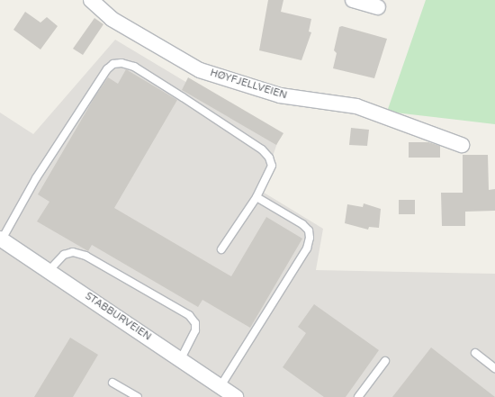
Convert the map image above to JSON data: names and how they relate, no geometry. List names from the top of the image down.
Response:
{
  "streets": {
    "street": ["HØYFJELLVEIEN", "STABBURVEIEN"]
  }
}
